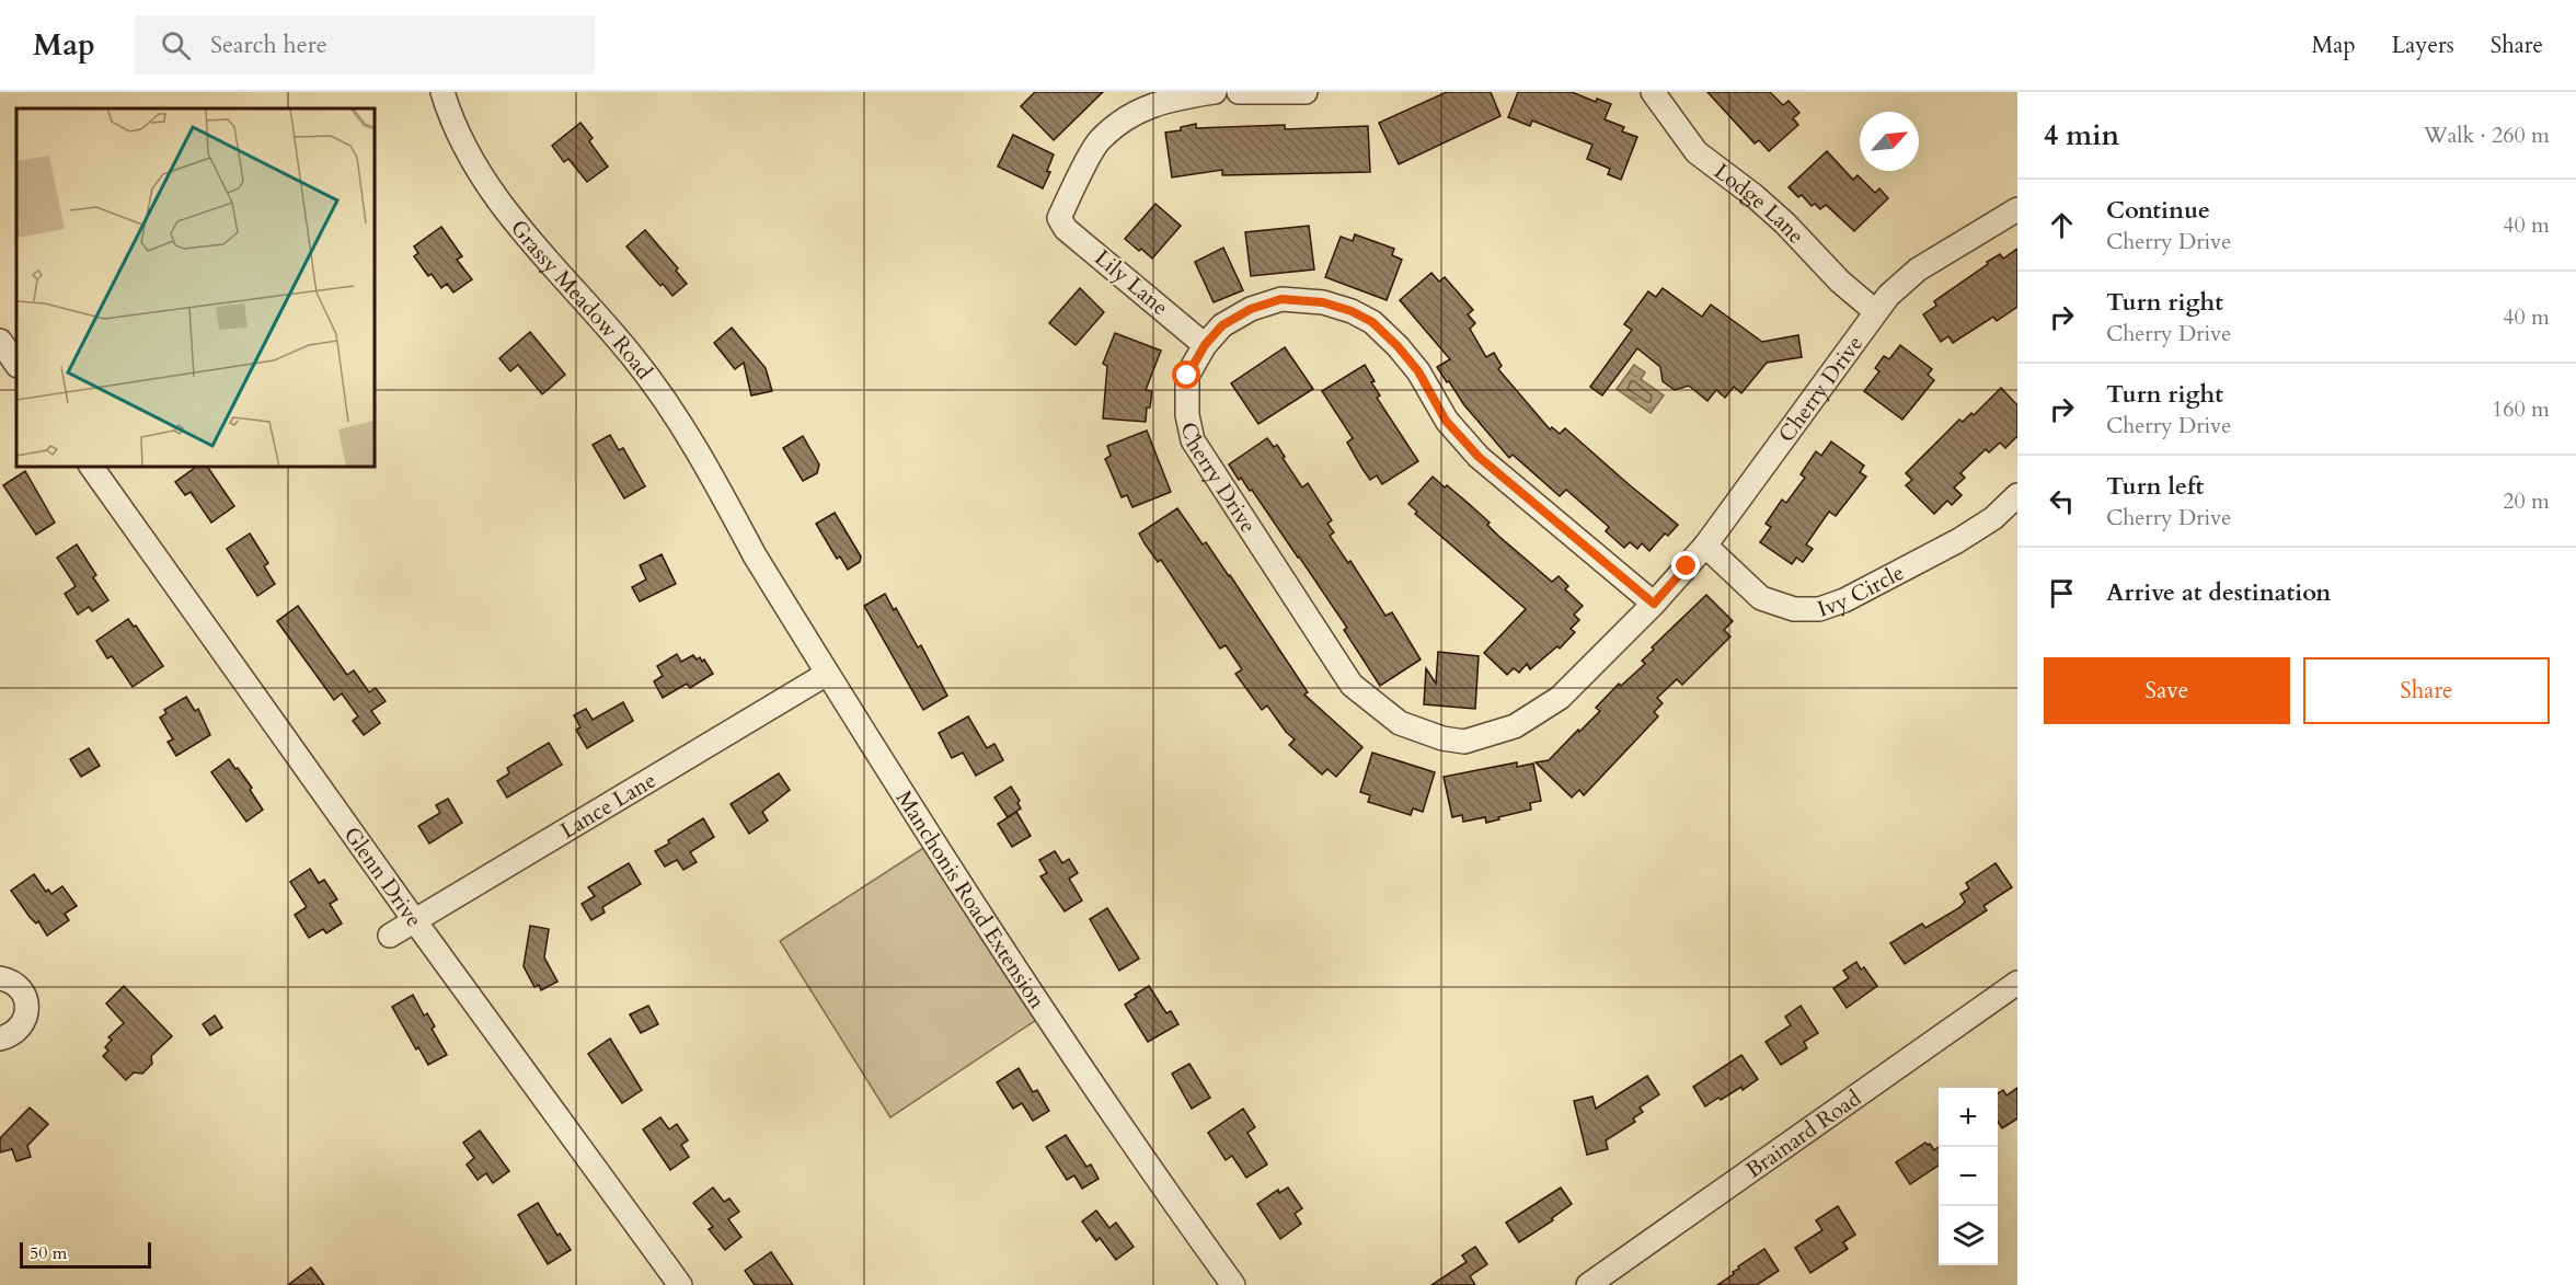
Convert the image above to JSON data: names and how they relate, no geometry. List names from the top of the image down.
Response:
{
  "streets": {
    "street": [
      "Lodge Lane",
      "Lily Lane",
      "Grassy Meadow Road",
      "Cherry Drive",
      "Ivy Circle",
      "Lance Lane",
      "Glenn Drive",
      "Manchonis Road Extension",
      "Brainard Road"
    ]
  },
  "crossings": [
    ["Lodge Lane", "Cherry Drive"],
    ["Lily Lane", "Cherry Drive"],
    ["Grassy Meadow Road", "Manchonis Road Extension"],
    ["Cherry Drive", "Ivy Circle"],
    ["Lance Lane", "Glenn Drive"],
    ["Lance Lane", "Manchonis Road Extension"]
  ],
  "scale_bar": "50 m",
  "north": "top right",
  "page": {
    "header": "Map",
    "search": "Search here",
    "nav": ["Map", "Layers", "Share"],
    "heading": ["4 min", "Walk · 260 m"],
    "list": [
      ["Continue", "Cherry Drive", "40 m"],
      ["Turn right", "Cherry Drive", "40 m"],
      ["Turn right", "Cherry Drive", "160 m"],
      ["Turn left", "Cherry Drive", "20 m"],
      "Arrive at destination"
    ],
    "buttons": ["Save", "Share"],
    "map_buttons": ["+", "−"],
    "scale": "50 m"
  }
}
